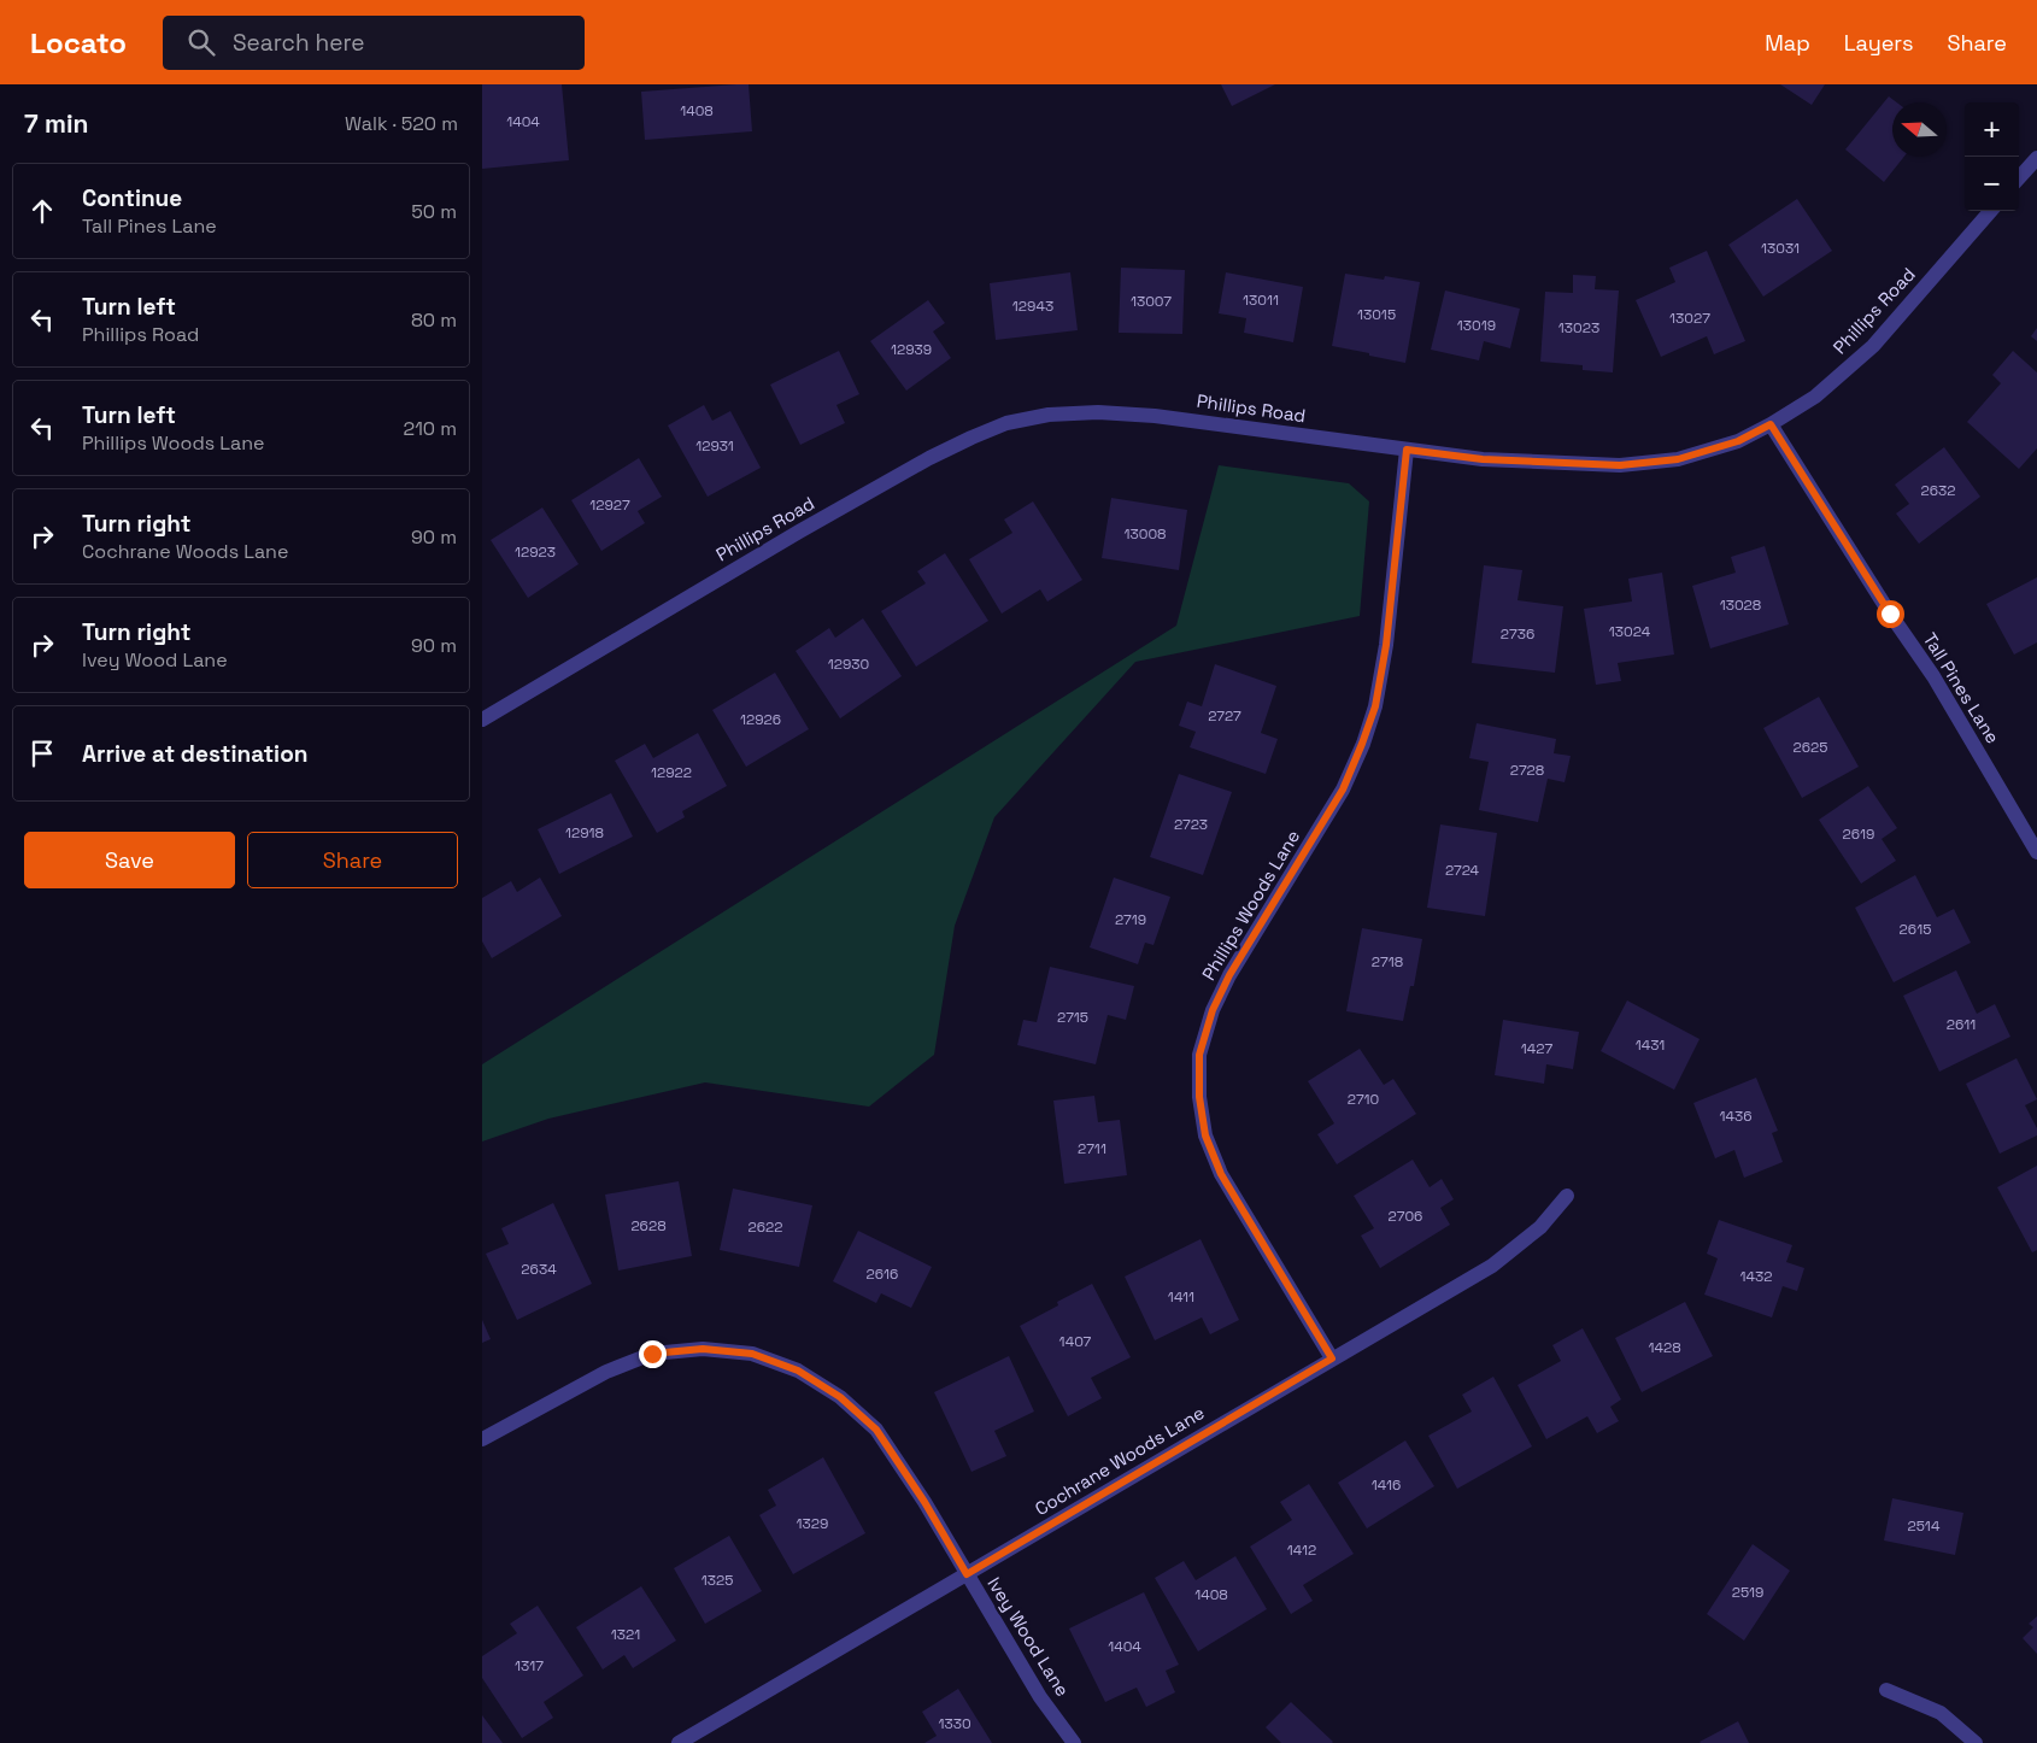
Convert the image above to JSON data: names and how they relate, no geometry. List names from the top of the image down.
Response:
{
  "streets": {
    "street": [
      "Phillips Road",
      "Tall Pines Lane",
      "Phillips Woods Lane",
      "Cochrane Woods Lane",
      "Ivey Wood Lane"
    ]
  },
  "crossings": [
    ["Phillips Road", "Tall Pines Lane"],
    ["Phillips Road", "Phillips Woods Lane"],
    ["Phillips Woods Lane", "Cochrane Woods Lane"],
    ["Cochrane Woods Lane", "Ivey Wood Lane"]
  ],
  "house_numbers": [
    "1408",
    "1404",
    "13031",
    "13011",
    "13007",
    "12943",
    "13015",
    "13027",
    "13019",
    "13023",
    "12939",
    "12931",
    "2632",
    "12927",
    "13008",
    "12923",
    "13028",
    "13024",
    "2736",
    "12930",
    "2727",
    "12926",
    "2625",
    "2728",
    "12922",
    "2723",
    "12918",
    "2619",
    "2724",
    "2719",
    "2615",
    "2718",
    "2715",
    "2611",
    "1431",
    "1427",
    "2710",
    "1436",
    "2711",
    "2706",
    "2628",
    "2622",
    "2634",
    "2616",
    "1432",
    "1411",
    "1407",
    "1428",
    "1416",
    "1329",
    "2514",
    "1412",
    "1325",
    "2519",
    "1408",
    "1321",
    "1404",
    "1317",
    "1330"
  ],
  "north": "left",
  "page": {
    "header": "Locato",
    "search": "Search here",
    "nav": ["Map", "Layers", "Share"],
    "heading": ["7 min", "Walk · 520 m"],
    "map_buttons": ["+", "−"],
    "list": [
      ["Continue", "Tall Pines Lane", "50 m"],
      ["Turn left", "Phillips Road", "80 m"],
      ["Turn left", "Phillips Woods Lane", "210 m"],
      ["Turn right", "Cochrane Woods Lane", "90 m"],
      ["Turn right", "Ivey Wood Lane", "90 m"],
      "Arrive at destination"
    ],
    "buttons": ["Save", "Share"]
  }
}
